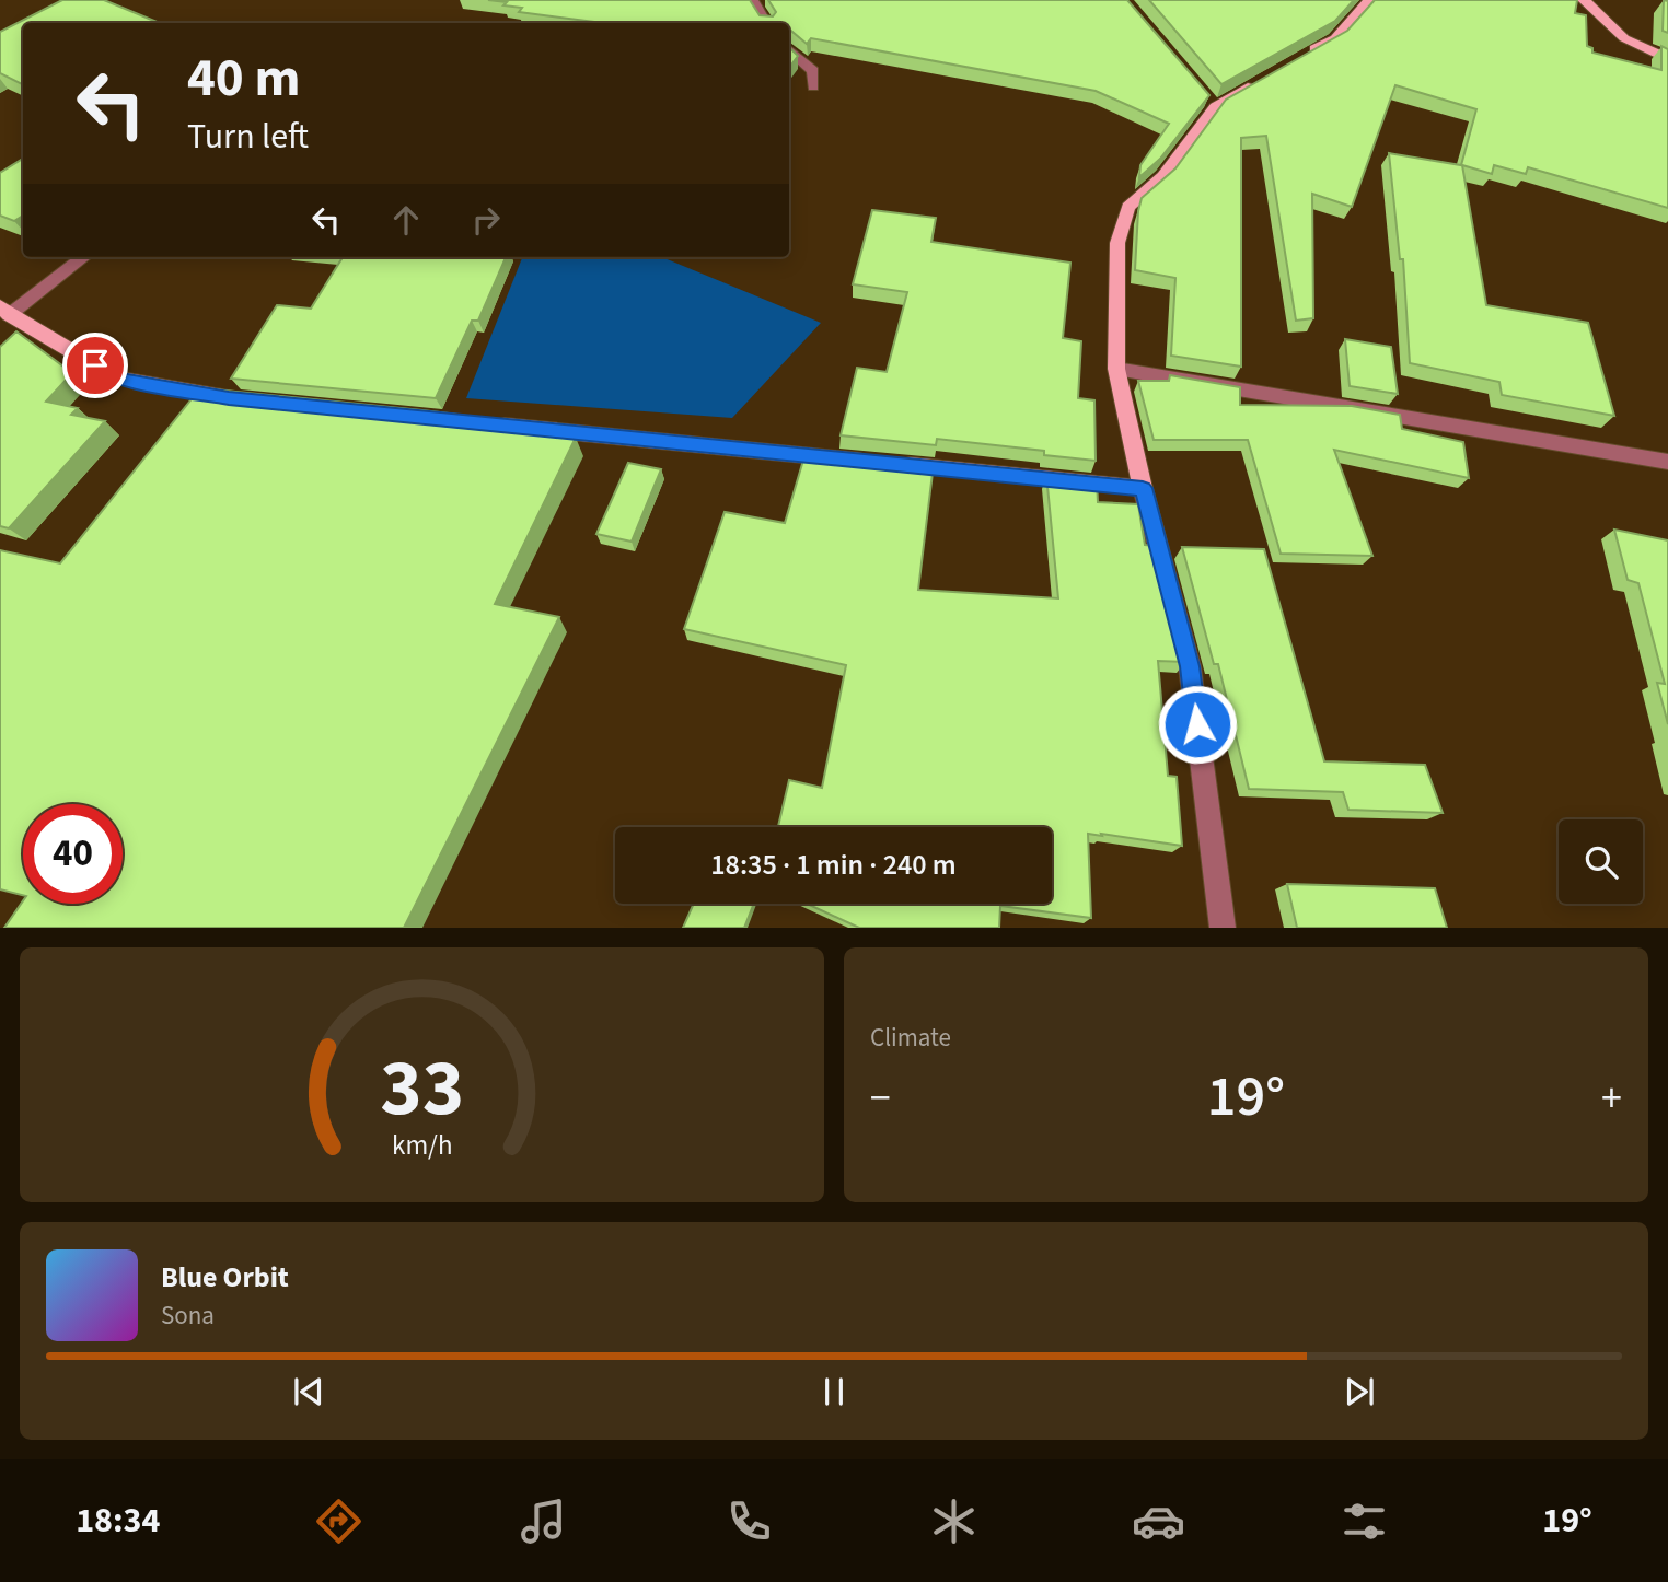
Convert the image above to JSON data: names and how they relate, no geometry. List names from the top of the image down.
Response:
{
  "page": {
    "turn": ["40 m", "Turn left"],
    "limit": "40",
    "trip": "18:35 · 1 min · 240 m",
    "tile": "Climate",
    "heat": ["−", "19°", "+"],
    "song": ["Blue Orbit", "Sona"],
    "tabs": ["18:34", "19°"],
    "gauge": ["33", "km/h"]
  }
}
